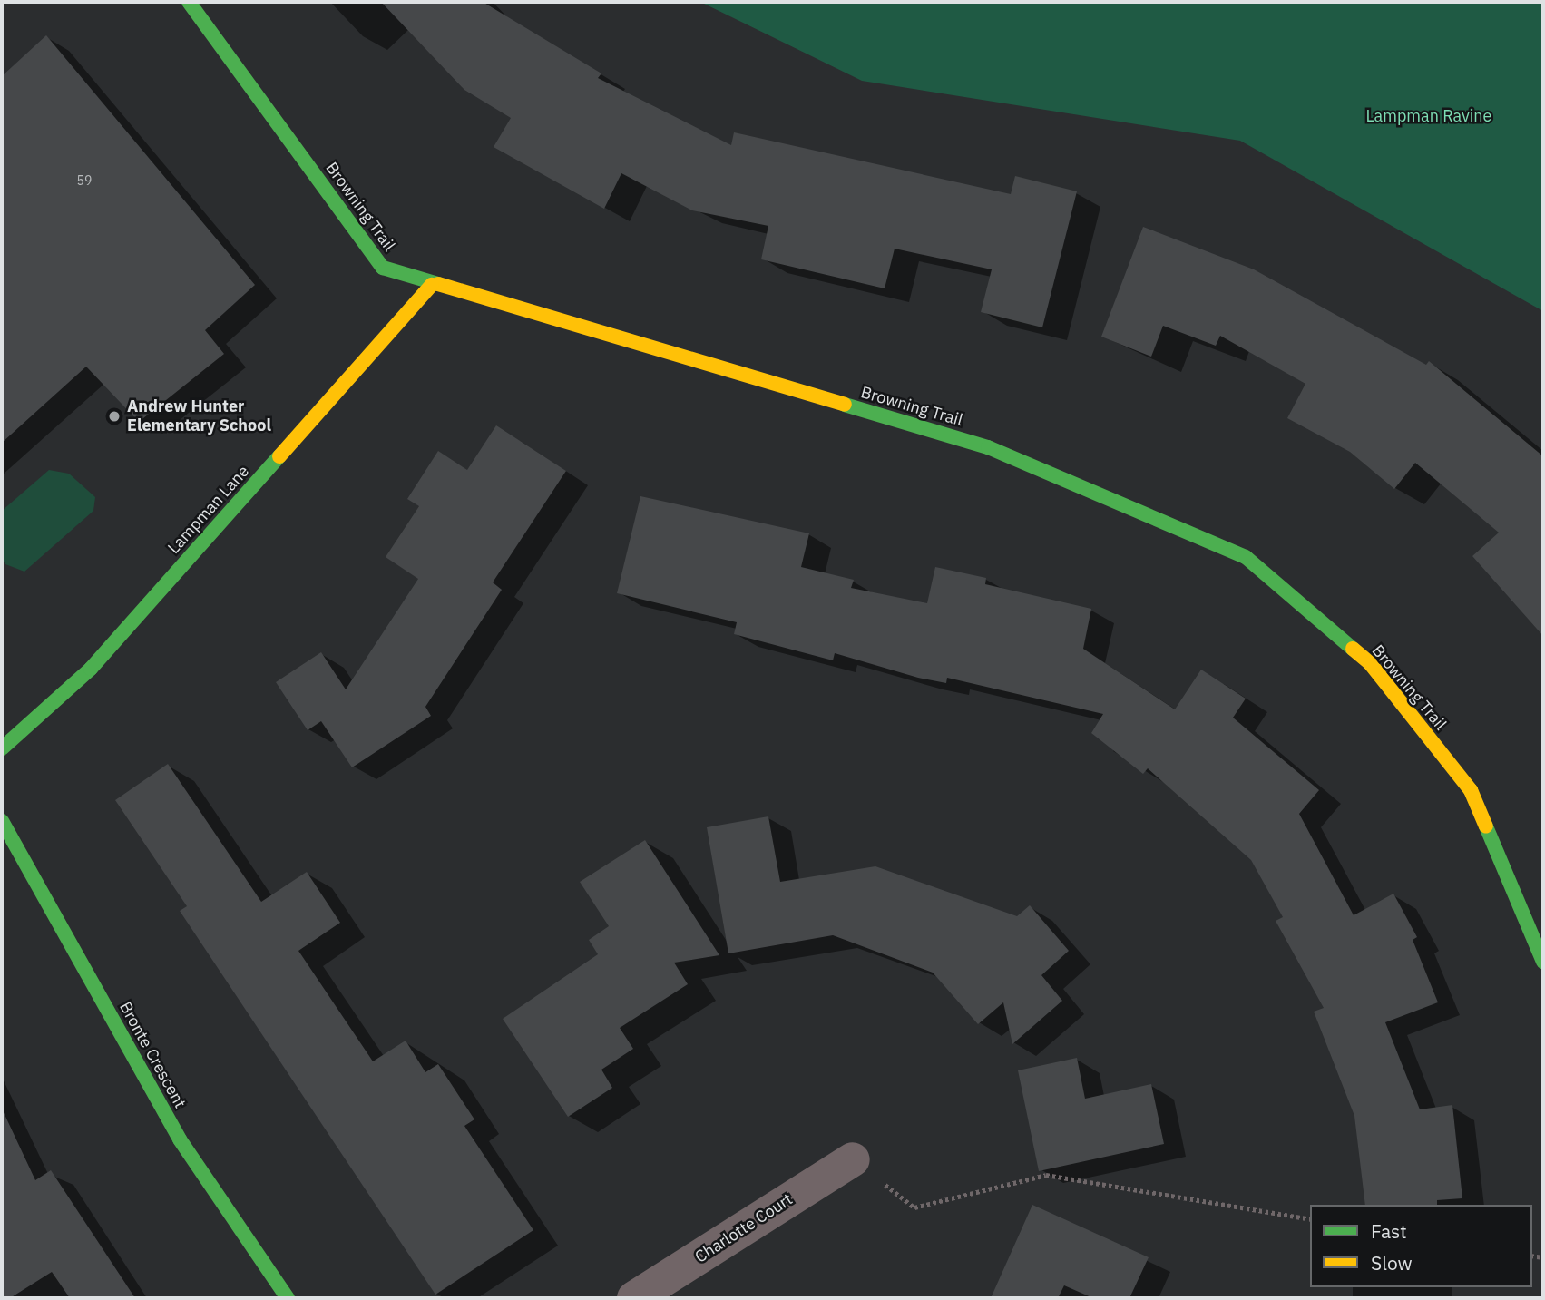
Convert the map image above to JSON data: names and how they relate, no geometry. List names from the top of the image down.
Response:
{
  "streets": {
    "street": [
      "Browning Trail",
      "Lampman Lane",
      "Bronte Crescent",
      "Charlotte Court"
    ]
  },
  "crossings": [
    ["Browning Trail", "Lampman Lane"]
  ],
  "parks": ["Lampman Ravine"],
  "places": ["Andrew Hunter Elementary School"],
  "house_numbers": ["59"],
  "legend": ["Fast", "Slow"]
}
